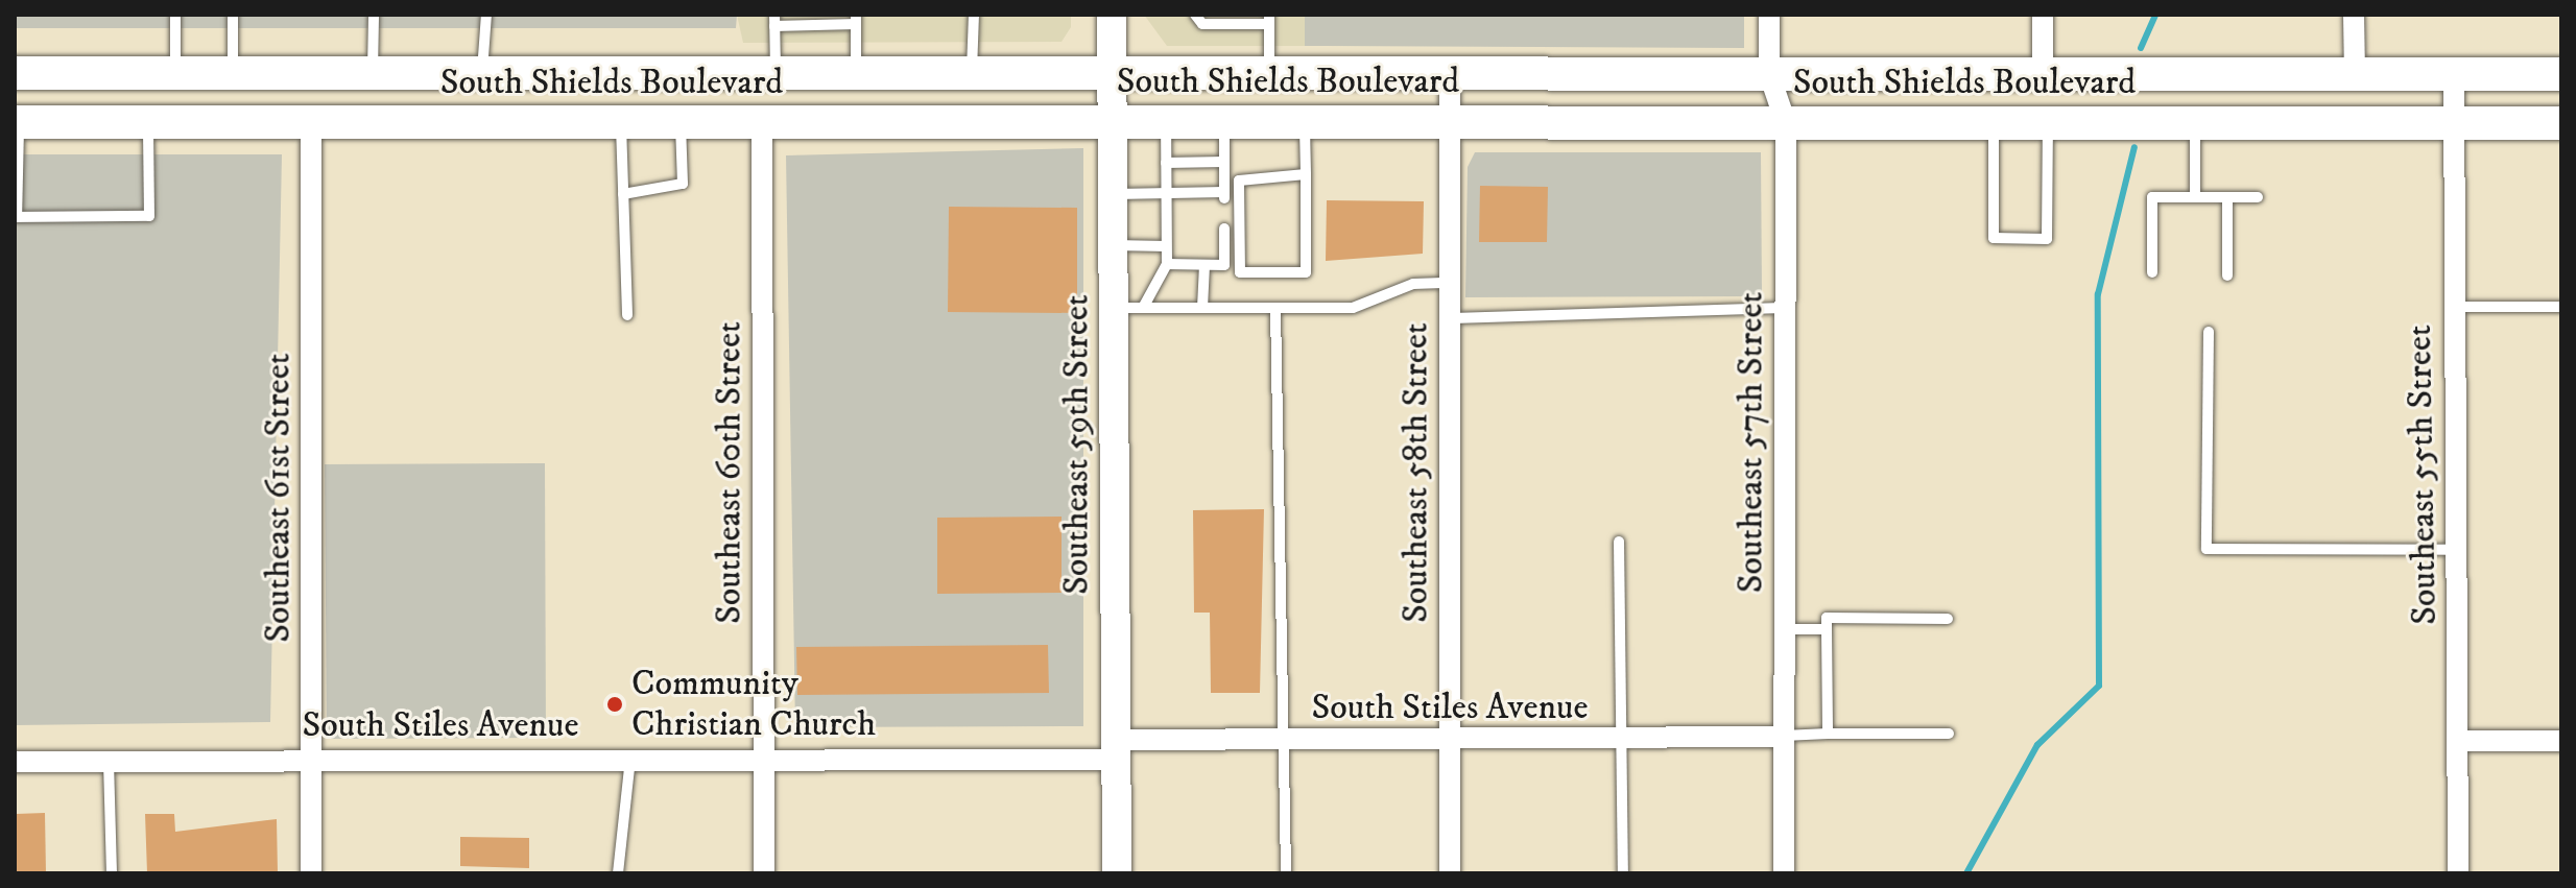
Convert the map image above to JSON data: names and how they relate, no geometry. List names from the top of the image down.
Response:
{
  "streets": {
    "main road": ["South Shields Boulevard", "Southeast 59th Street"],
    "street": [
      "Southeast 57th Street",
      "Southeast 60th Street",
      "Southeast 58th Street",
      "Southeast 55th Street",
      "Southeast 61st Street",
      "South Stiles Avenue"
    ]
  },
  "crossings": [
    ["South Shields Boulevard", "Southeast 57th Street"],
    ["South Shields Boulevard", "Southeast 59th Street"],
    ["South Shields Boulevard", "Southeast 60th Street"],
    ["South Shields Boulevard", "Southeast 58th Street"],
    ["South Shields Boulevard", "Southeast 55th Street"],
    ["South Shields Boulevard", "Southeast 61st Street"],
    ["Southeast 57th Street", "South Stiles Avenue"],
    ["Southeast 59th Street", "South Stiles Avenue"],
    ["Southeast 60th Street", "South Stiles Avenue"],
    ["Southeast 58th Street", "South Stiles Avenue"],
    ["Southeast 61st Street", "South Stiles Avenue"]
  ],
  "places": ["Community Christian Church"]
}
